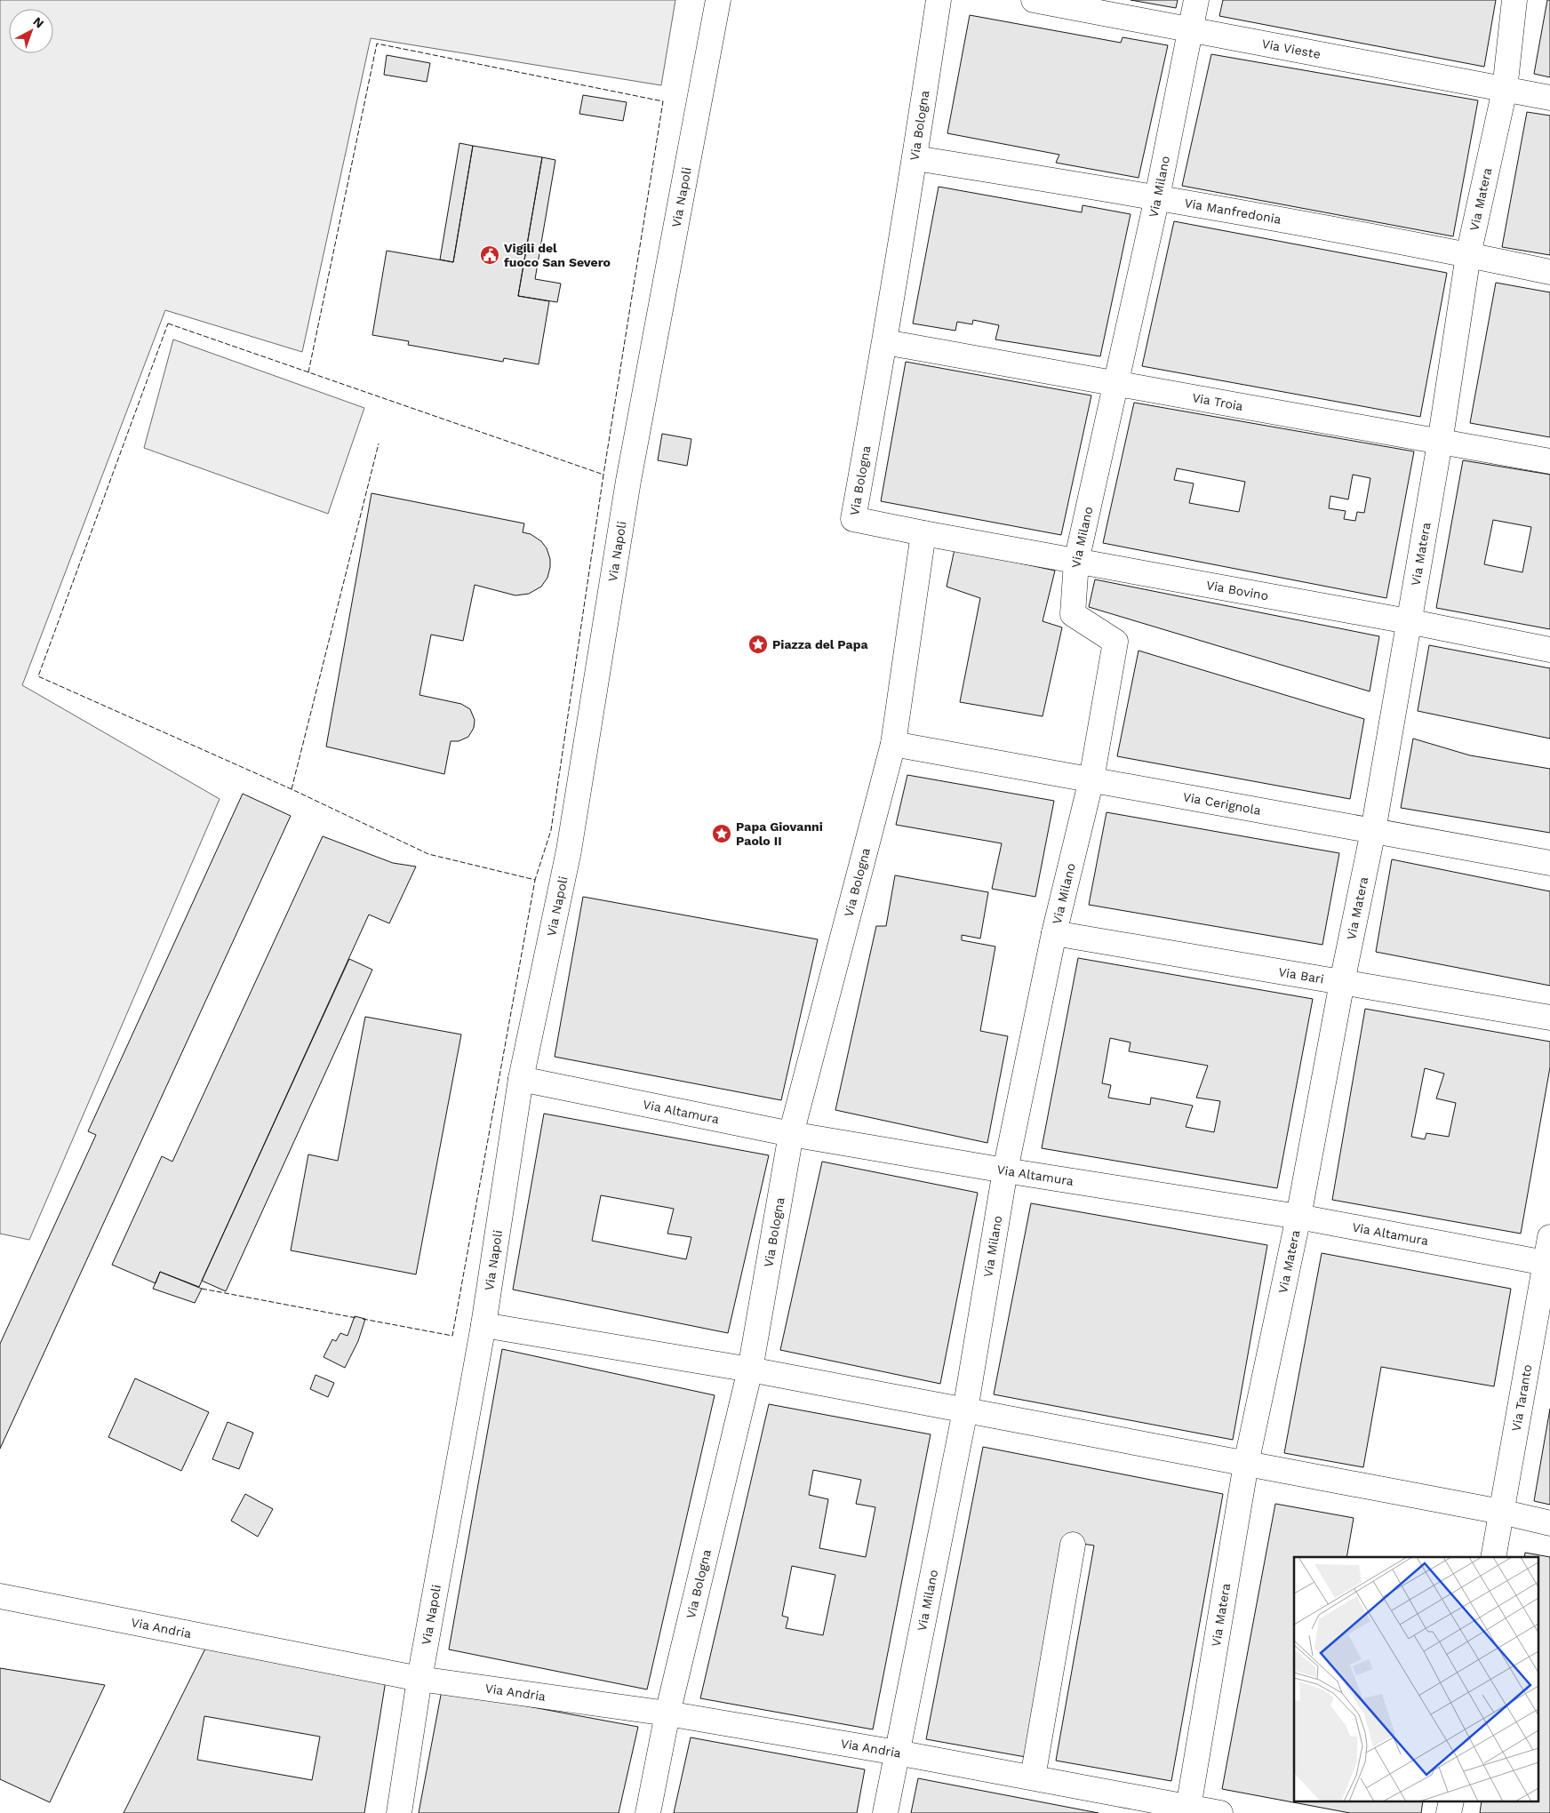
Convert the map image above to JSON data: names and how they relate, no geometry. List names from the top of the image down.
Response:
{
  "streets": {
    "street": [
      "Via Vieste",
      "Via Bologna",
      "Via Milano",
      "Via Napoli",
      "Via Matera",
      "Via Manfredonia",
      "Via Troia",
      "Via Bovino",
      "Via Cerignola",
      "Via Bari",
      "Via Altamura",
      "Via Taranto",
      "Via Andria"
    ]
  },
  "crossings": [
    ["Via Vieste", "Via Milano"],
    ["Via Vieste", "Via Matera"],
    ["Via Bologna", "Via Manfredonia"],
    ["Via Bologna", "Via Troia"],
    ["Via Bologna", "Via Bovino"],
    ["Via Bologna", "Via Cerignola"],
    ["Via Bologna", "Via Altamura"],
    ["Via Bologna", "Via Andria"],
    ["Via Milano", "Via Manfredonia"],
    ["Via Milano", "Via Troia"],
    ["Via Milano", "Via Bovino"],
    ["Via Milano", "Via Cerignola"],
    ["Via Milano", "Via Bari"],
    ["Via Milano", "Via Altamura"],
    ["Via Milano", "Via Andria"],
    ["Via Napoli", "Via Altamura"],
    ["Via Napoli", "Via Andria"],
    ["Via Matera", "Via Manfredonia"],
    ["Via Matera", "Via Troia"],
    ["Via Matera", "Via Bovino"],
    ["Via Matera", "Via Cerignola"],
    ["Via Matera", "Via Bari"],
    ["Via Matera", "Via Altamura"],
    ["Via Matera", "Via Andria"],
    ["Via Altamura", "Via Taranto"]
  ],
  "places": {
    "public building": ["Vigili del fuoco San Severo"],
    "place": ["Piazza del Papa", "Papa Giovanni Paolo II"]
  },
  "north": "top right"
}
